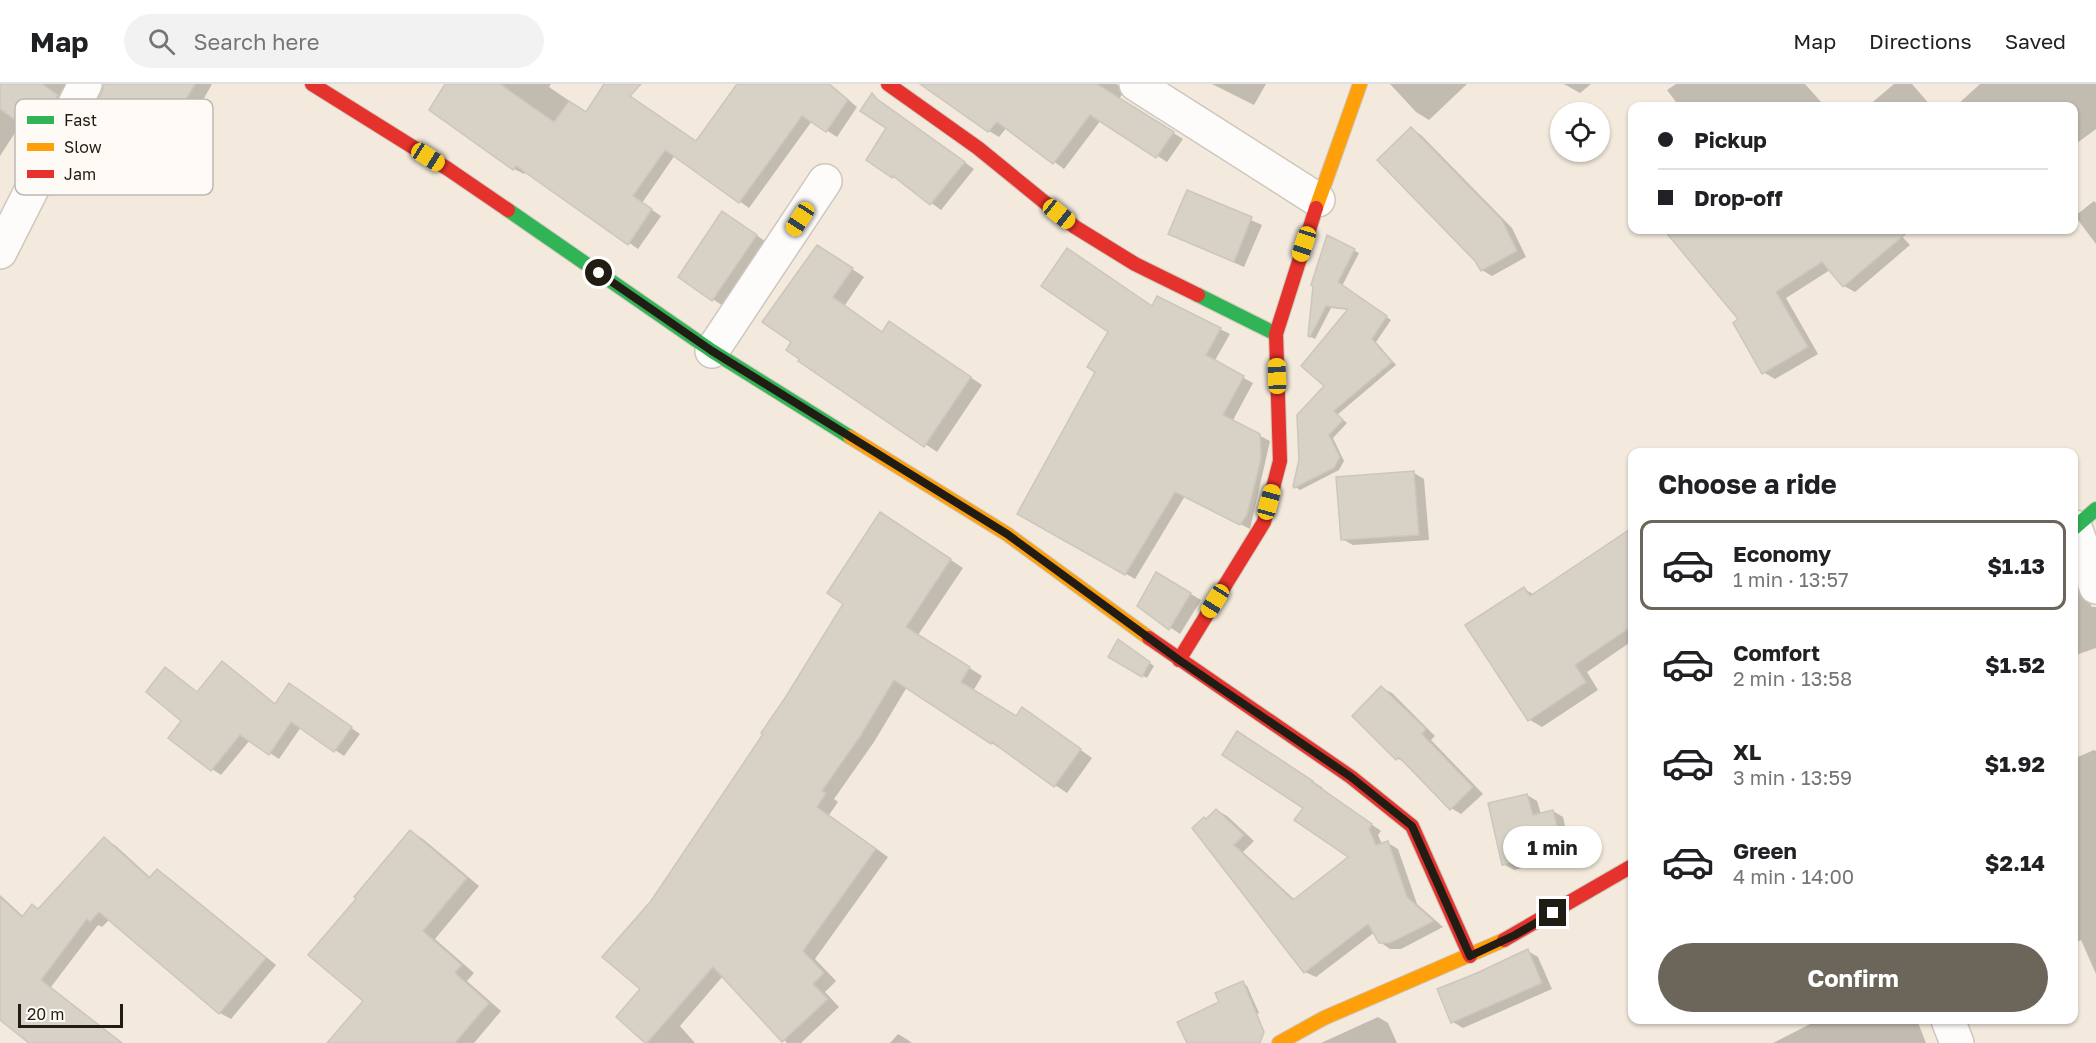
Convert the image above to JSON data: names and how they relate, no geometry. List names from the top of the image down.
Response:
{
  "legend": ["Fast", "Slow", "Jam"],
  "scale_bar": "20 m",
  "page": {
    "header": "Map",
    "search": "Search here",
    "nav": ["Map", "Directions", "Saved"],
    "banner": ["Pickup", "Drop-off"],
    "heading": "Choose a ride",
    "list": [
      {
        "name": "Economy",
        "note": "1 min · 13:57",
        "value": "$1.13"
      },
      {
        "name": "Comfort",
        "note": "2 min · 13:58",
        "value": "$1.52"
      },
      {
        "name": "XL",
        "note": "3 min · 13:59",
        "value": "$1.92"
      },
      {
        "name": "Green",
        "note": "4 min · 14:00",
        "value": "$2.14"
      }
    ],
    "bubble": "1 min",
    "buttons": "Confirm",
    "scale": "20 m"
  }
}
